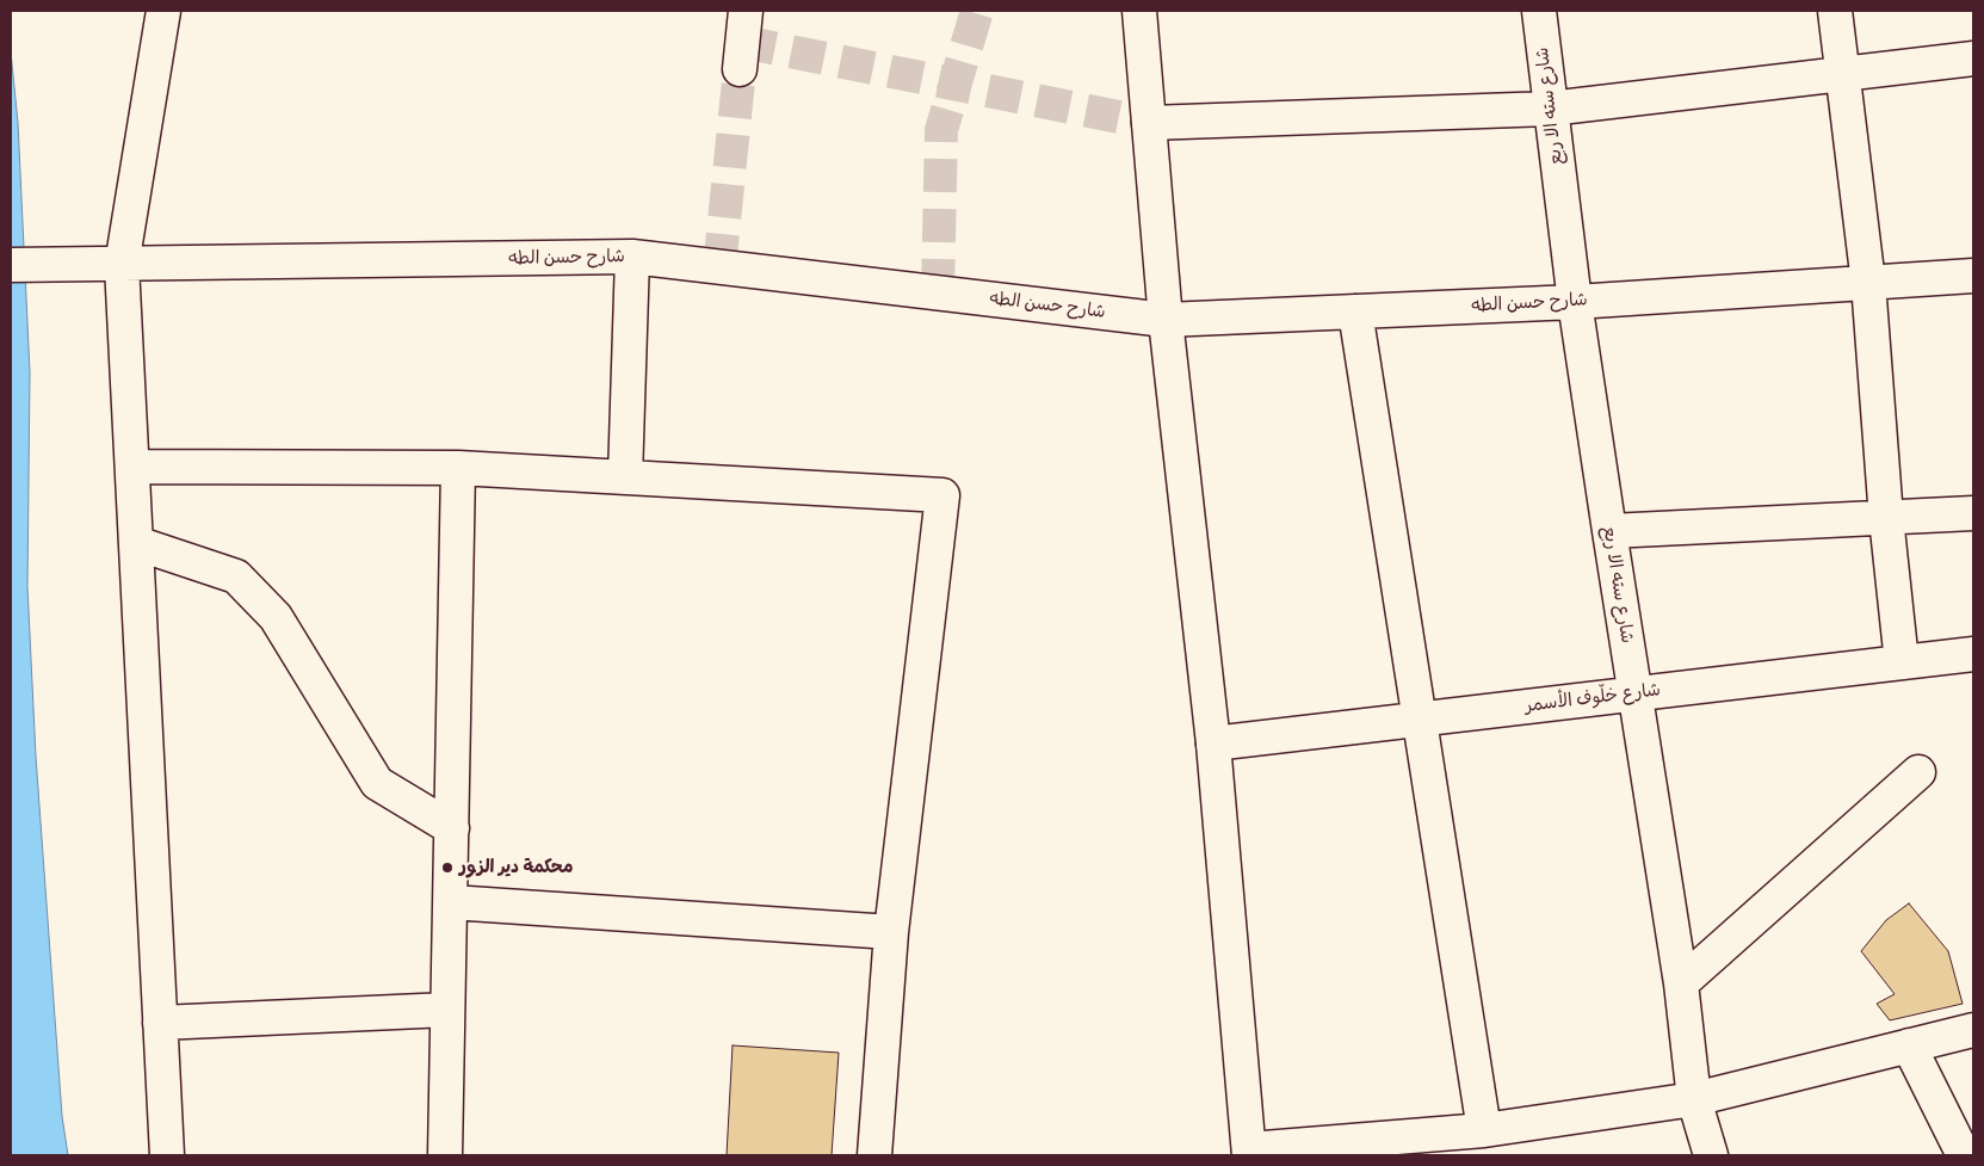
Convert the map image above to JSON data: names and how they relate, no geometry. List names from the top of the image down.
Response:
{
  "streets": {
    "street": ["شارع سته الا ربع", "شارح حسن الطه", "شارع خلّوف الأسمر"]
  },
  "crossings": [
    ["شارع سته الا ربع", "شارح حسن الطه"],
    ["شارع سته الا ربع", "شارع خلّوف الأسمر"]
  ],
  "places": ["محكمة دير الزور"]
}
